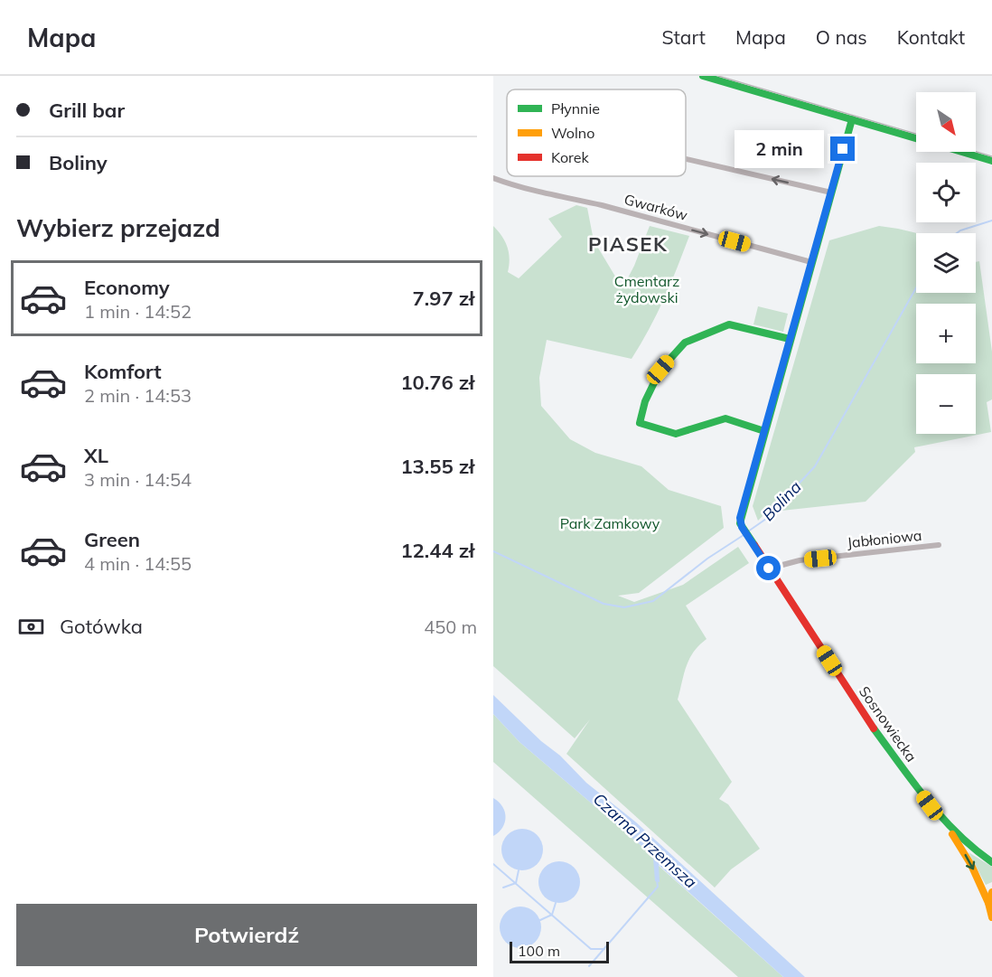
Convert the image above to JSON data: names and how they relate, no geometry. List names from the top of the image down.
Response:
{
  "streets": {
    "street": ["Gwarków", "Jabłoniowa", "Sosnowiecka"]
  },
  "crossings": [
    ["Jabłoniowa", "Sosnowiecka"]
  ],
  "one_way": ["Gwarków"],
  "districts": ["PIASEK"],
  "water": ["Bolina", "Czarna Przemsza"],
  "parks": ["Cmentarz żydowski", "Park Zamkowy"],
  "legend": ["Płynnie", "Wolno", "Korek"],
  "scale_bar": "100 m",
  "north": "bottom right",
  "page": {
    "header": "Mapa",
    "nav": [
      "Start",
      "Mapa",
      "O nas",
      "Kontakt"
    ],
    "banner": ["Grill bar", "Boliny"],
    "map_buttons": ["+", "−"],
    "bubble": "2 min",
    "heading": "Wybierz przejazd",
    "list": [
      {
        "name": "Economy",
        "note": "1 min · 14:52",
        "value": "7.97 zł"
      },
      {
        "name": "Komfort",
        "note": "2 min · 14:53",
        "value": "10.76 zł"
      },
      {
        "name": "XL",
        "note": "3 min · 14:54",
        "value": "13.55 zł"
      },
      {
        "name": "Green",
        "note": "4 min · 14:55",
        "value": "12.44 zł"
      }
    ],
    "pay": ["Gotówka", "450 m"],
    "buttons": "Potwierdź",
    "scale": "100 m"
  }
}
